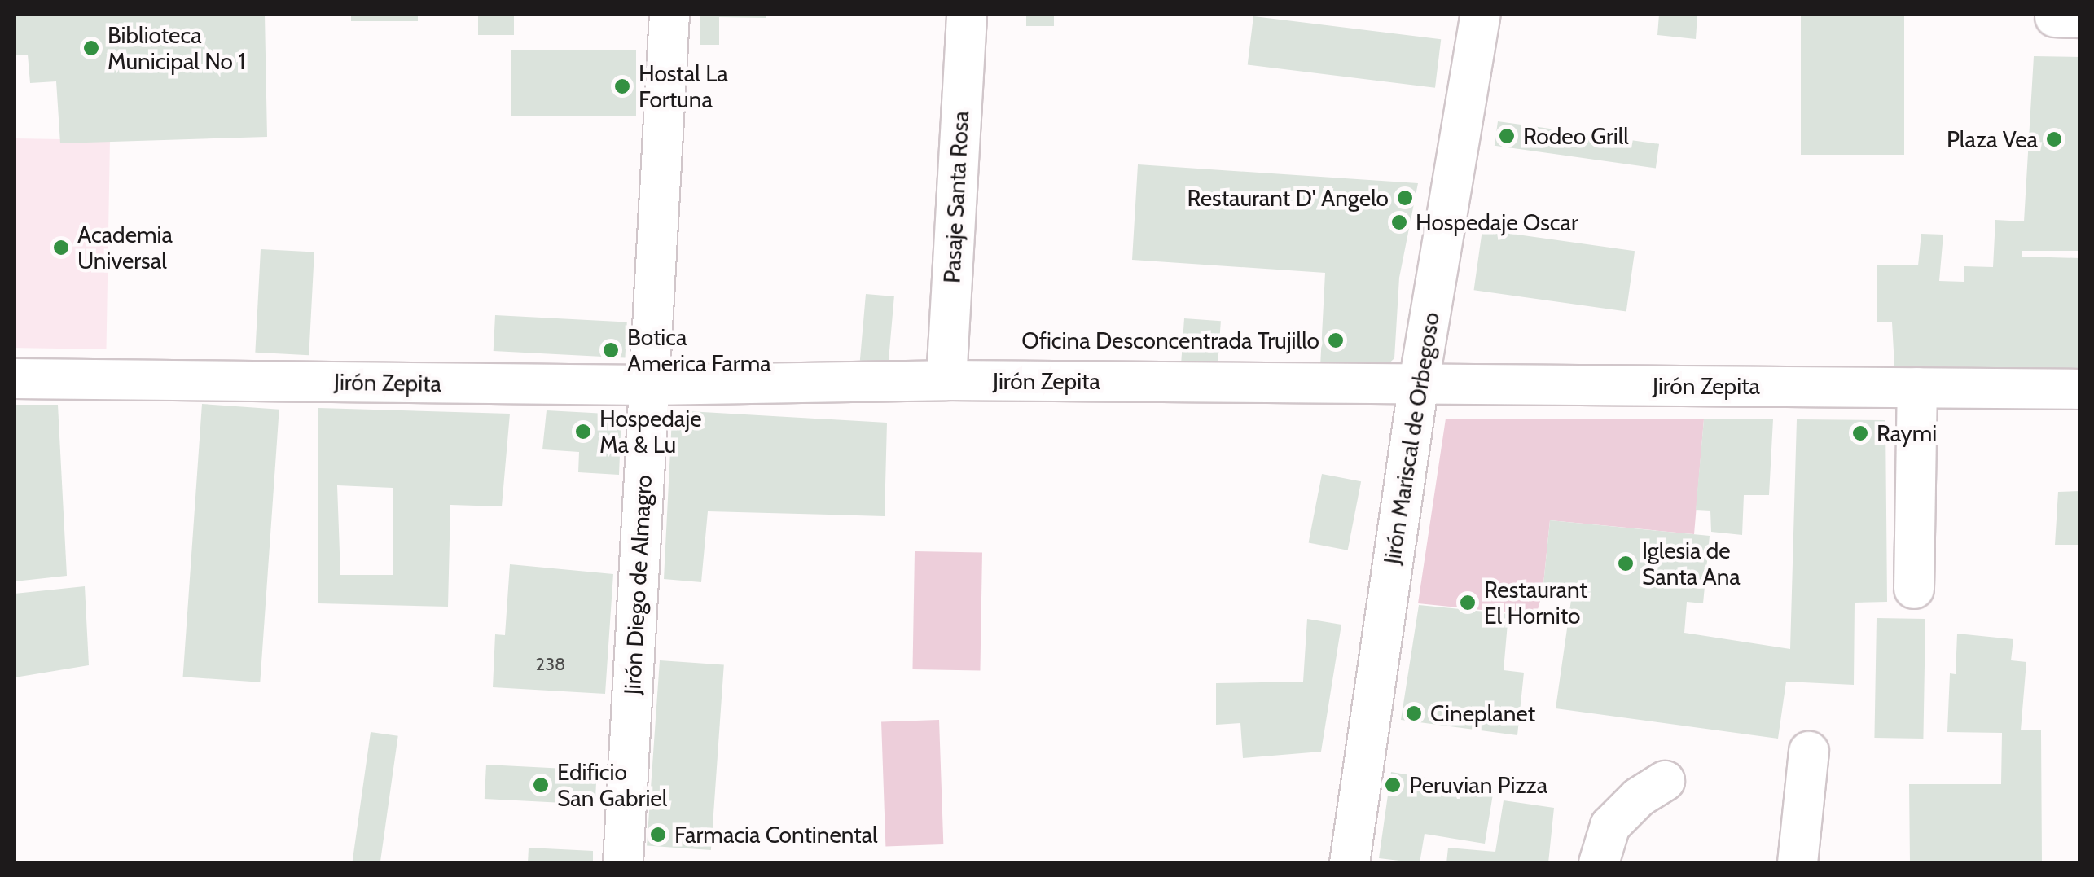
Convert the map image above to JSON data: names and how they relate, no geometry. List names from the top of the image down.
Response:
{
  "streets": {
    "street": [
      "Pasaje Santa Rosa",
      "Jirón Zepita",
      "Jirón Mariscal de Orbegoso",
      "Jirón Diego de Almagro"
    ]
  },
  "crossings": [
    ["Pasaje Santa Rosa", "Jirón Zepita"],
    ["Jirón Zepita", "Jirón Mariscal de Orbegoso"],
    ["Jirón Zepita", "Jirón Diego de Almagro"]
  ],
  "places": [
    "Biblioteca Municipal No 1",
    "Hostal La Fortuna",
    "Rodeo Grill",
    "Plaza Vea",
    "Restaurant D' Angelo",
    "Hospedaje Oscar",
    "Academia Universal",
    "Oficina Desconcentrada Trujillo",
    "Botica America Farma",
    "Hospedaje Ma & Lu",
    "Raymi",
    "Iglesia de Santa Ana",
    "Restaurant El Hornito",
    "Cineplanet",
    "Edificio San Gabriel",
    "Peruvian Pizza",
    "Farmacia Continental"
  ],
  "house_numbers": ["238"]
}
